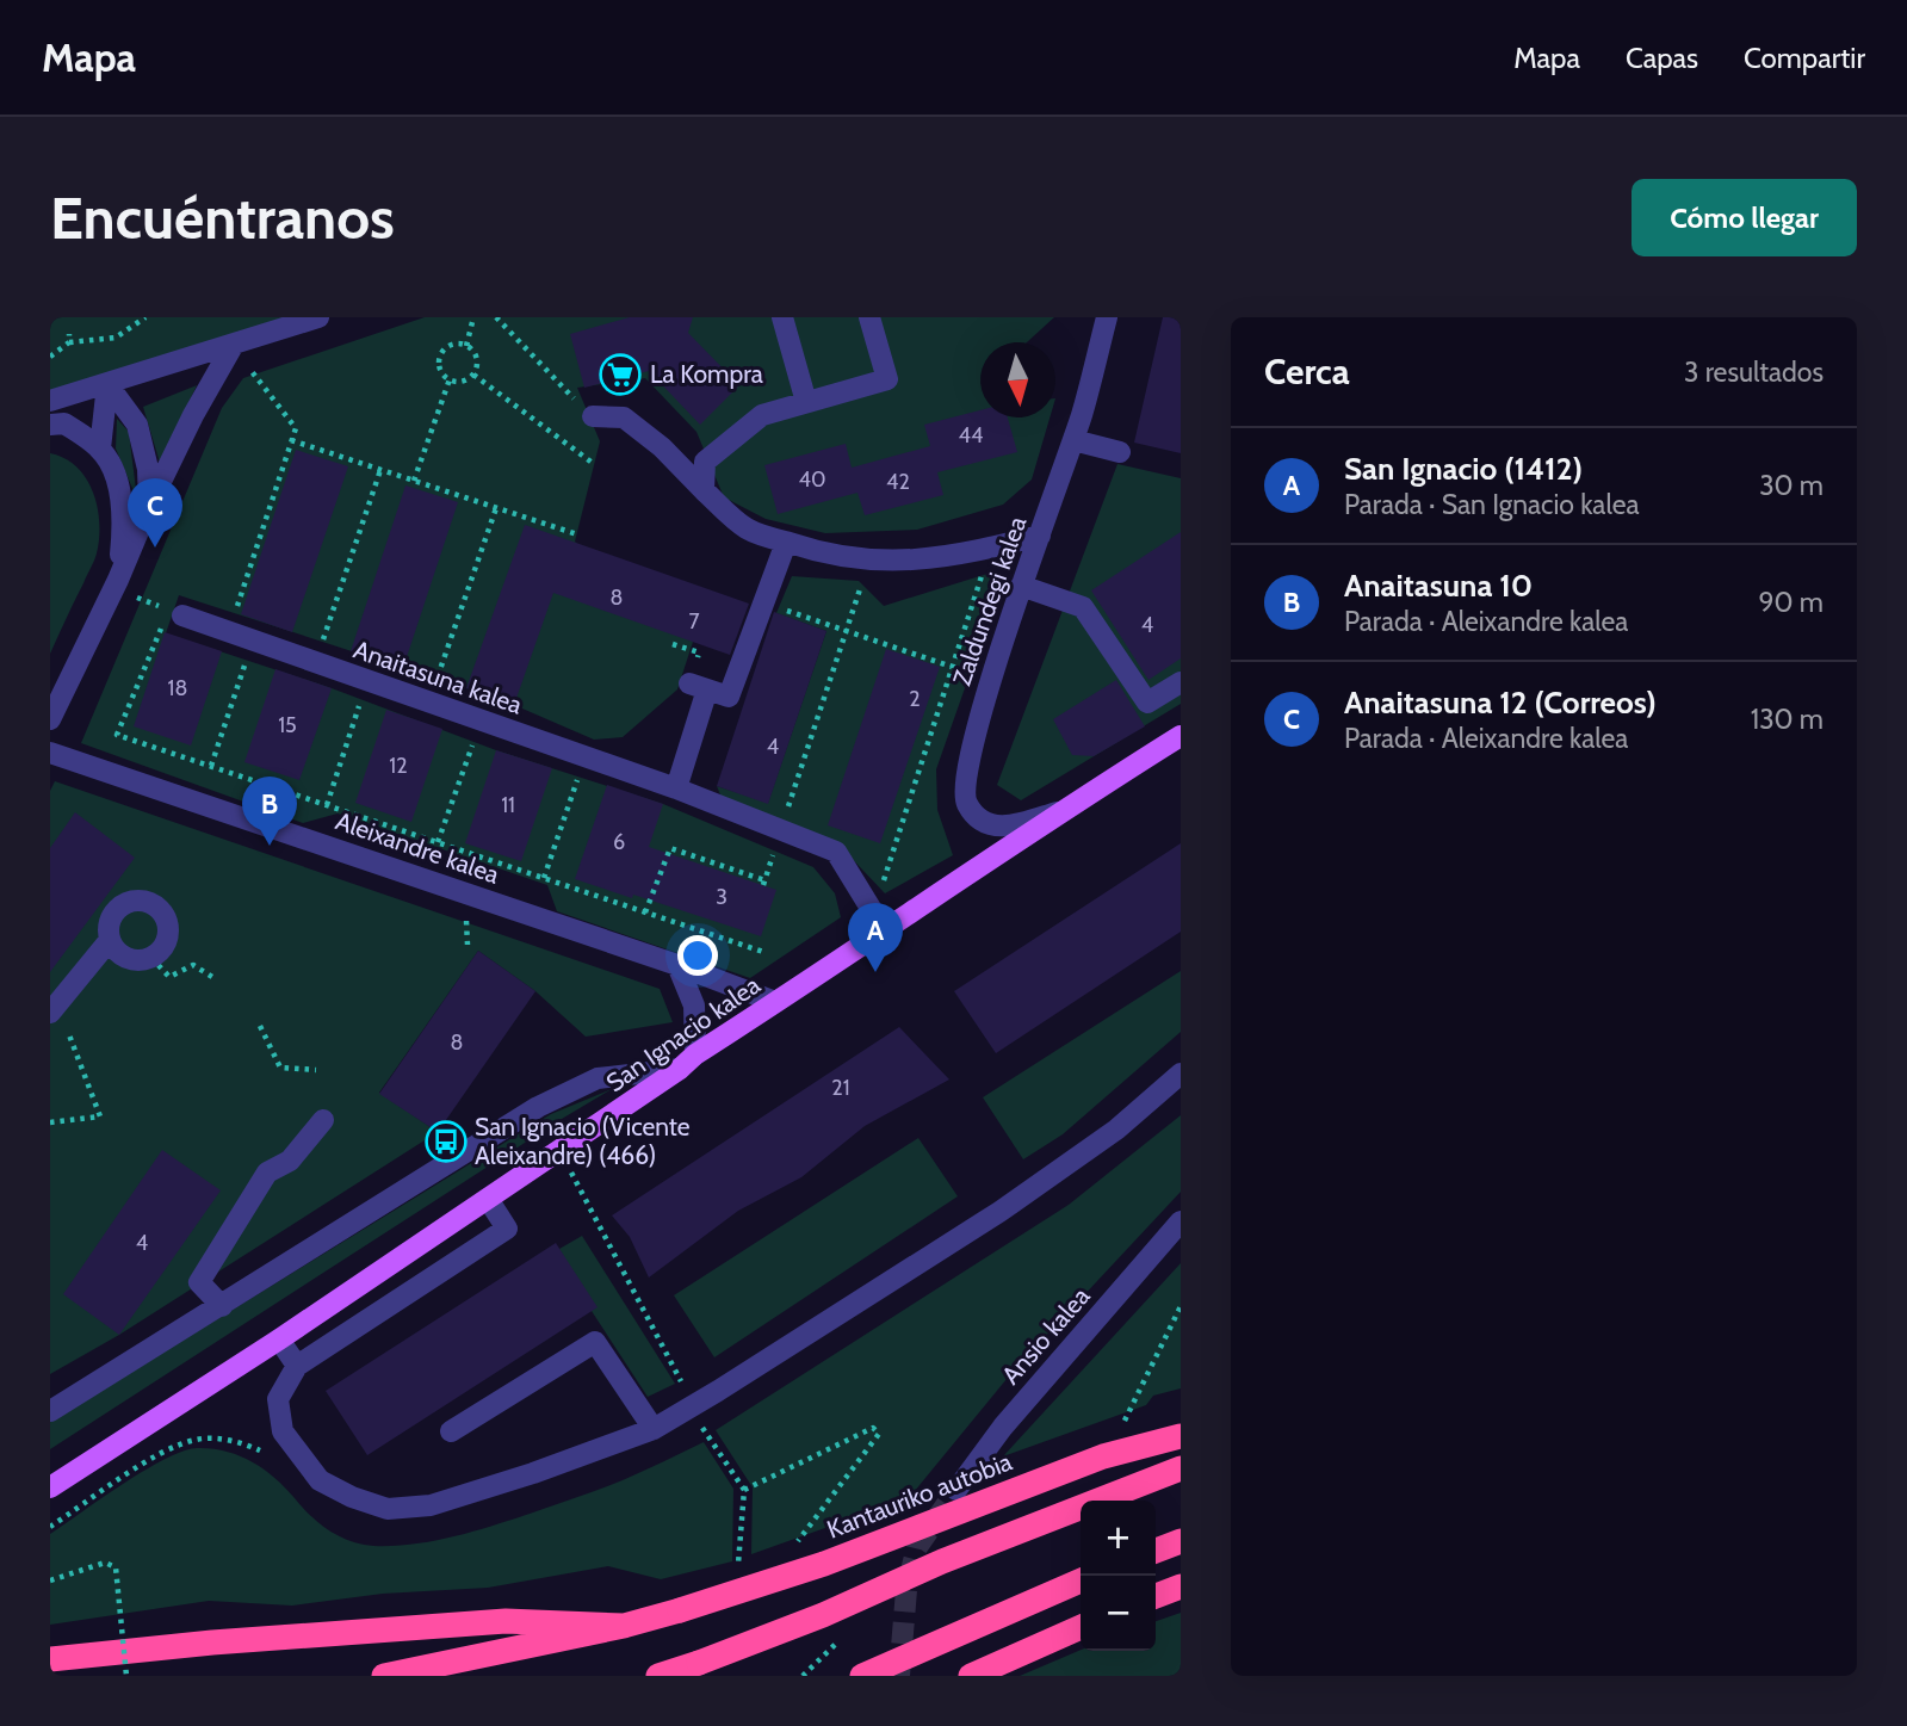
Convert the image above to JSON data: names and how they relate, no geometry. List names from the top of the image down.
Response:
{
  "streets": {
    "highway": ["Kantauriko autobia"],
    "main road": ["San Ignacio kalea"],
    "street": [
      "Zaldundegi kalea",
      "Anaitasuna kalea",
      "Aleixandre kalea",
      "Ansio kalea"
    ]
  },
  "crossings": [
    ["Zaldundegi kalea", "San Ignacio kalea"],
    ["Anaitasuna kalea", "San Ignacio kalea"],
    ["Aleixandre kalea", "San Ignacio kalea"]
  ],
  "places": {
    "supermarket": ["La Kompra"],
    "bus stop": ["San Ignacio (Vicente Aleixandre) (466)"]
  },
  "house_numbers": [
    "44",
    "40",
    "42",
    "8",
    "7",
    "4",
    "18",
    "2",
    "15",
    "4",
    "12",
    "11",
    "6",
    "3",
    "8",
    "21",
    "4"
  ],
  "north": "bottom",
  "page": {
    "header": "Mapa",
    "nav": ["Mapa", "Capas", "Compartir"],
    "buttons": "Cómo llegar",
    "title": "Encuéntranos",
    "heading": ["Cerca", "3 resultados"],
    "list": [
      {
        "mark": "A",
        "name": "San Ignacio (1412)",
        "note": "Parada · San Ignacio kalea",
        "value": "30 m"
      },
      {
        "mark": "B",
        "name": "Anaitasuna 10",
        "note": "Parada · Aleixandre kalea",
        "value": "90 m"
      },
      {
        "mark": "C",
        "name": "Anaitasuna 12 (Correos)",
        "note": "Parada · Aleixandre kalea",
        "value": "130 m"
      }
    ],
    "pins": ["C", "B", "A"],
    "map_buttons": ["+", "−"]
  }
}
